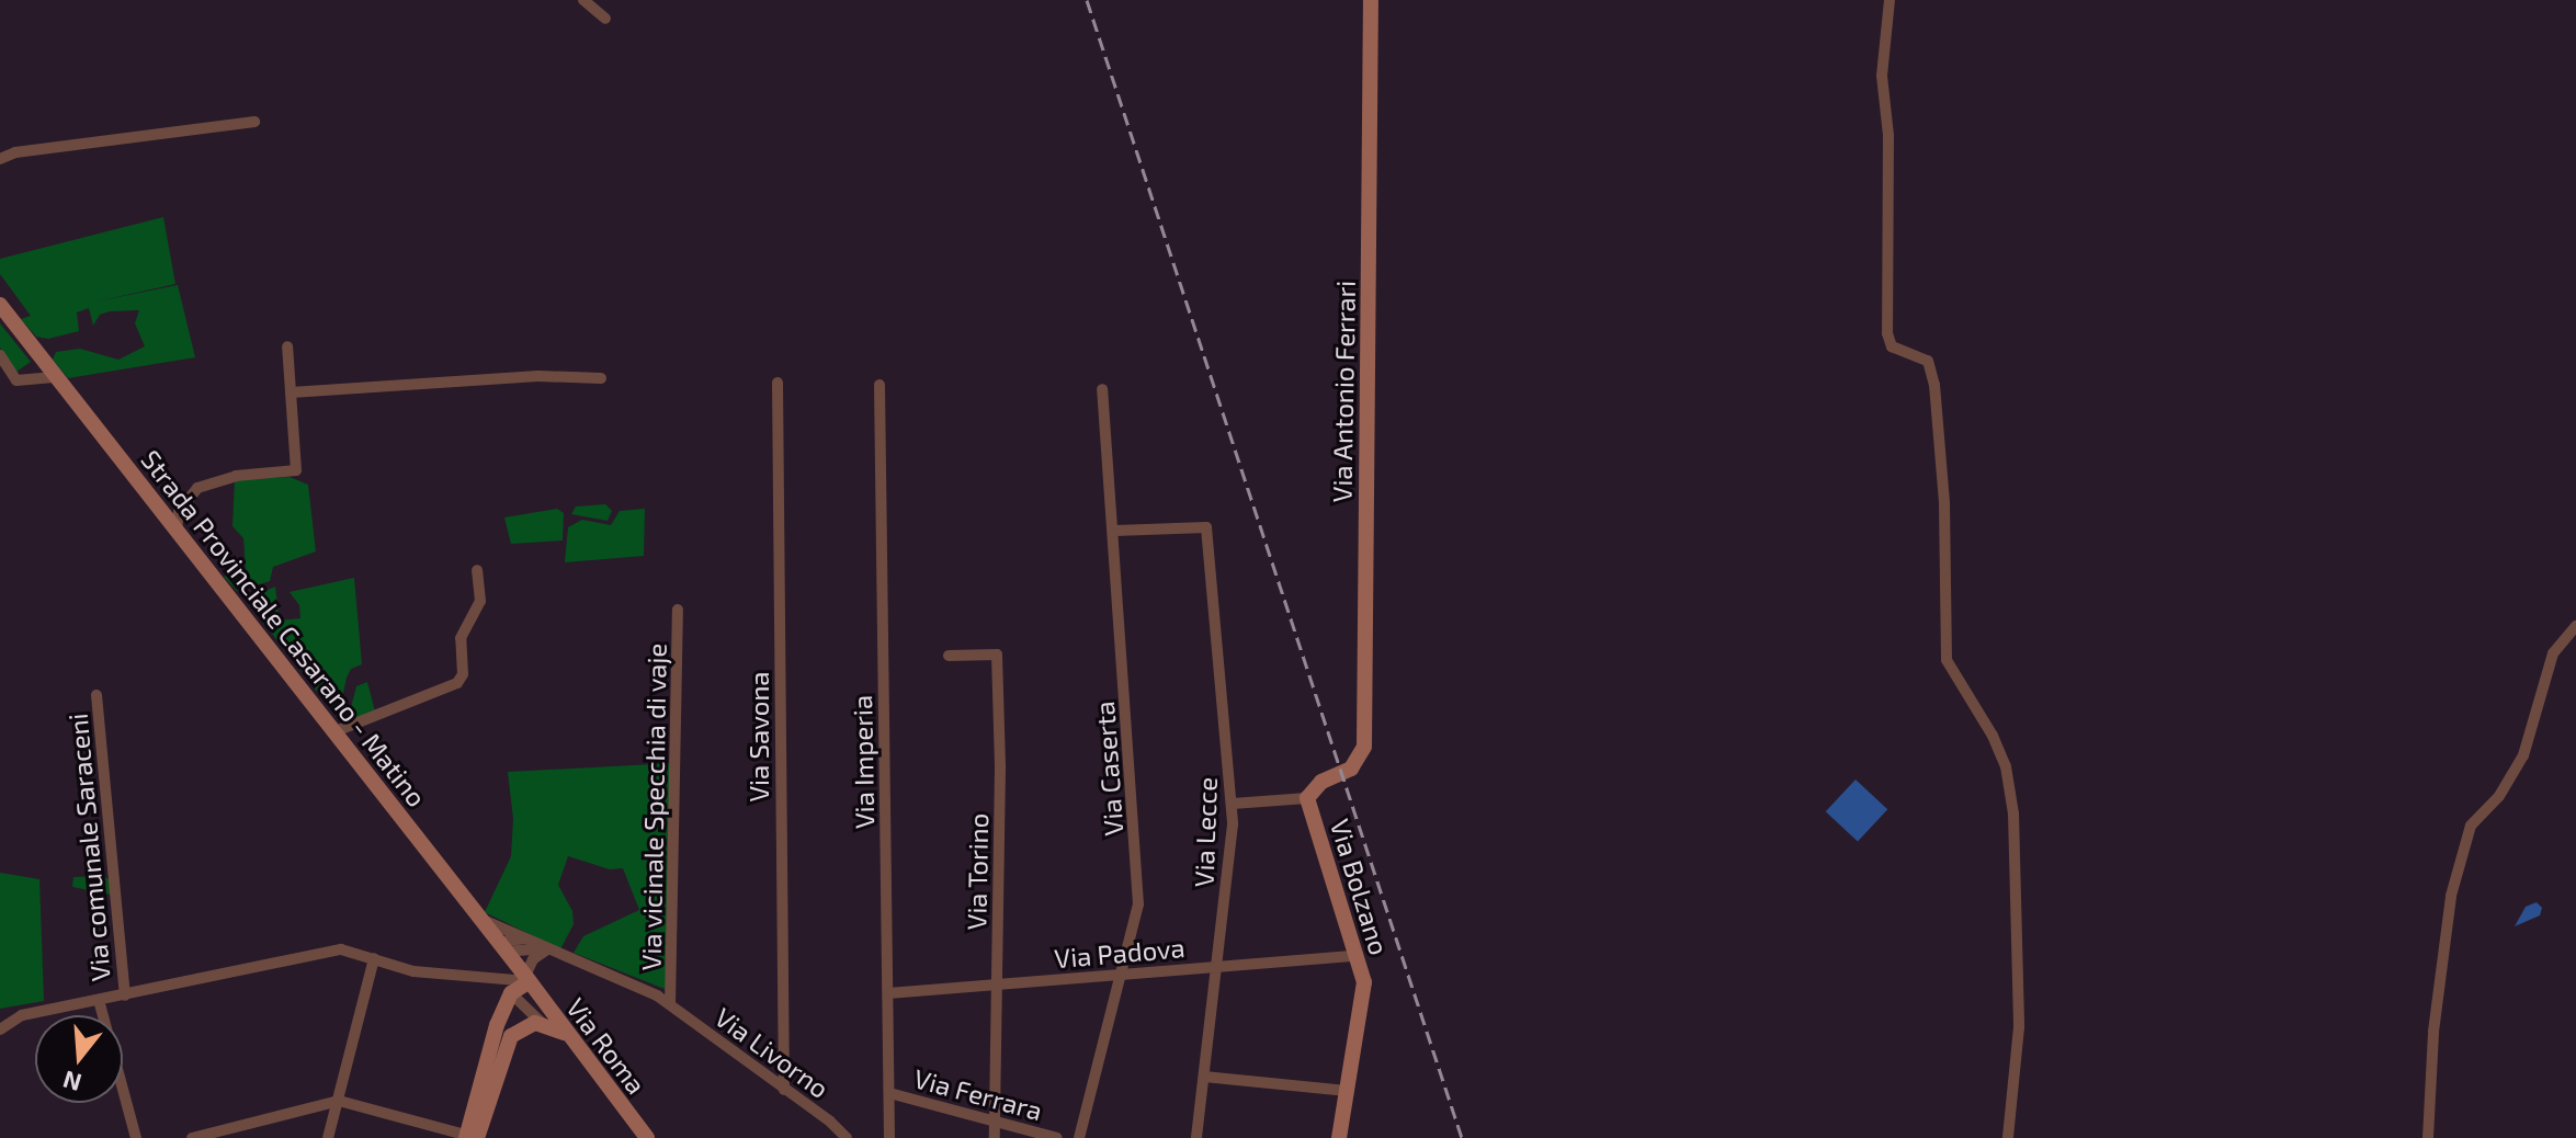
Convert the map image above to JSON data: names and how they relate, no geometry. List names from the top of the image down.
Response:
{
  "streets": {
    "main road": [
      "Via Antonio Ferrari",
      "Strada Provinciale Casarano - Matino",
      "Via Bolzano",
      "Via Roma"
    ],
    "street": [
      "Via Savona",
      "Via Imperia",
      "Via Caserta",
      "Via vicinale Specchia di vaje",
      "Via Lecce",
      "Via comunale Saraceni",
      "Via Torino",
      "Via Padova",
      "Via Livorno",
      "Via Ferrara"
    ]
  },
  "crossings": [
    ["Via Antonio Ferrari", "Via Bolzano"],
    ["Strada Provinciale Casarano - Matino", "Via Roma"],
    ["Strada Provinciale Casarano - Matino", "Via Livorno"],
    ["Via Savona", "Via Livorno"],
    ["Via Imperia", "Via Padova"],
    ["Via Imperia", "Via Ferrara"],
    ["Via Caserta", "Via Lecce"],
    ["Via Caserta", "Via Padova"],
    ["Via vicinale Specchia di vaje", "Via Livorno"],
    ["Via Lecce", "Via Padova"],
    ["Via Torino", "Via Padova"],
    ["Via Torino", "Via Ferrara"],
    ["Via Bolzano", "Via Padova"]
  ],
  "north": "bottom"
}
